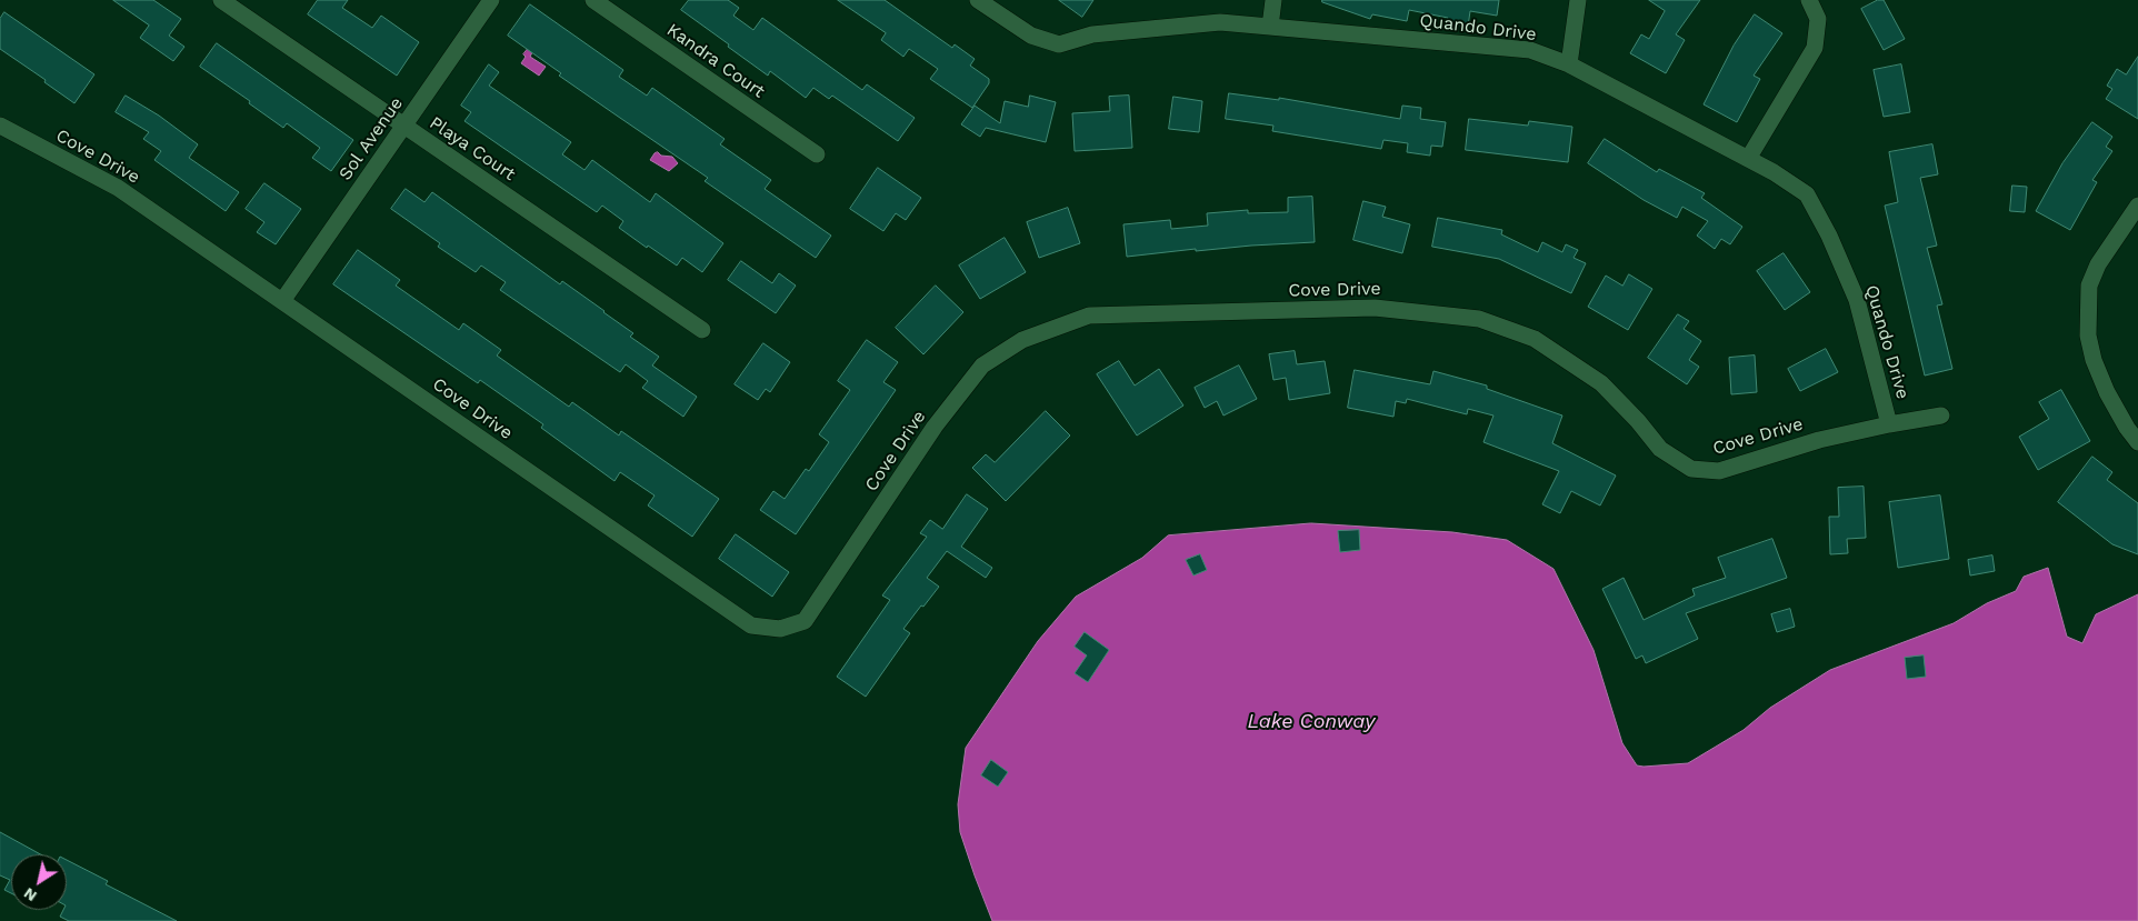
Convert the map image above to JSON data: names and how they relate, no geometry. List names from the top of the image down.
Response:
{
  "streets": {
    "street": [
      "Quando Drive",
      "Kandra Court",
      "Sol Avenue",
      "Playa Court",
      "Cove Drive"
    ]
  },
  "crossings": [
    ["Quando Drive", "Cove Drive"],
    ["Sol Avenue", "Playa Court"],
    ["Sol Avenue", "Cove Drive"]
  ],
  "water": ["Lake Conway"],
  "north": "bottom left"
}
